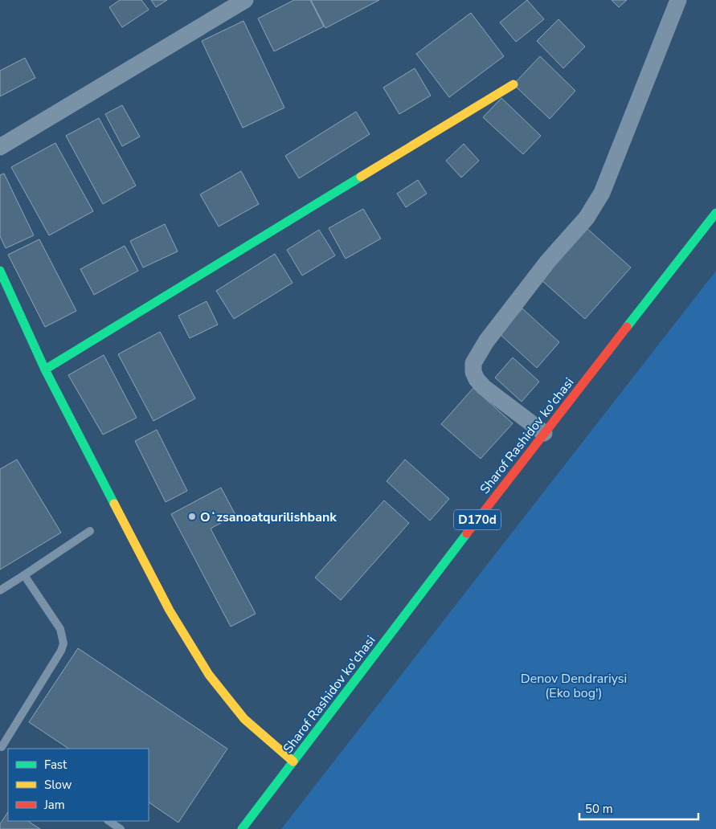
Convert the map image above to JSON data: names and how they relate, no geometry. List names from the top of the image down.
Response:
{
  "streets": {
    "street": ["Sharof Rashidov ko'chasi", "D170d"]
  },
  "parks": ["Denov Dendrariysi (Eko bog')"],
  "places": ["Oʻzsanoatqurilishbank"],
  "legend": ["Fast", "Slow", "Jam"],
  "scale_bar": "50 m"
}
